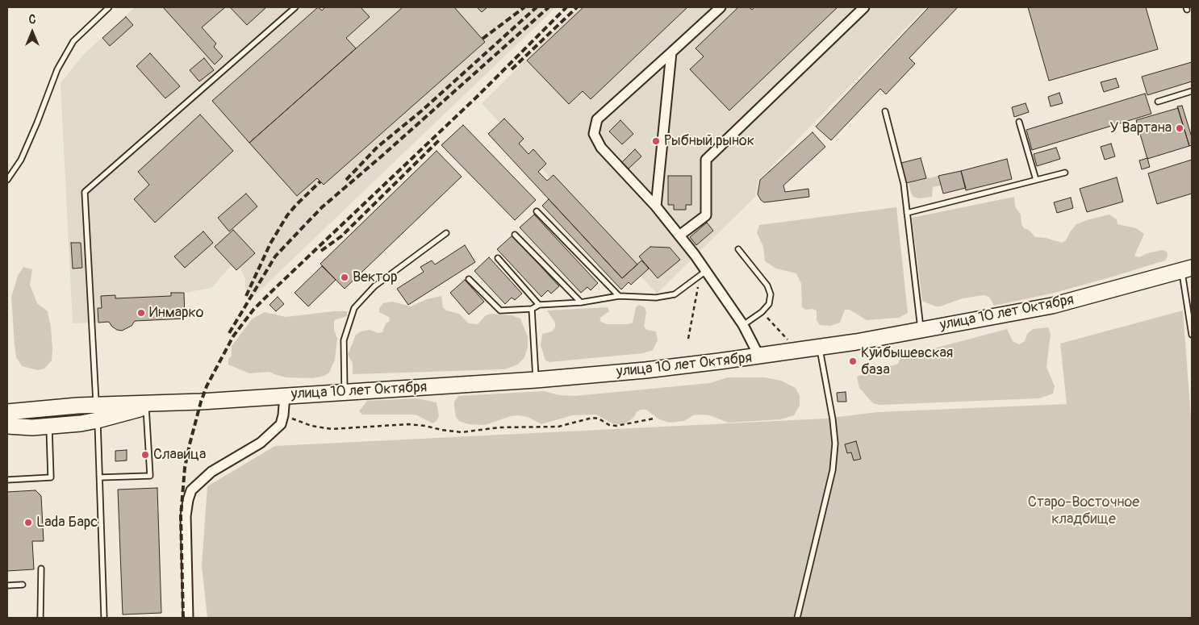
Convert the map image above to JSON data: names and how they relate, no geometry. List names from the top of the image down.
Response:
{
  "streets": {
    "main road": ["улица 10 лет Октября"]
  },
  "parks": ["Старо-Восточное кладбище"],
  "places": [
    "У Вартана",
    "Рыбный рынок",
    "Вектор",
    "Инмарко",
    "Куйбышевская база",
    "Славица",
    "Lada Барс"
  ],
  "north": "top"
}
